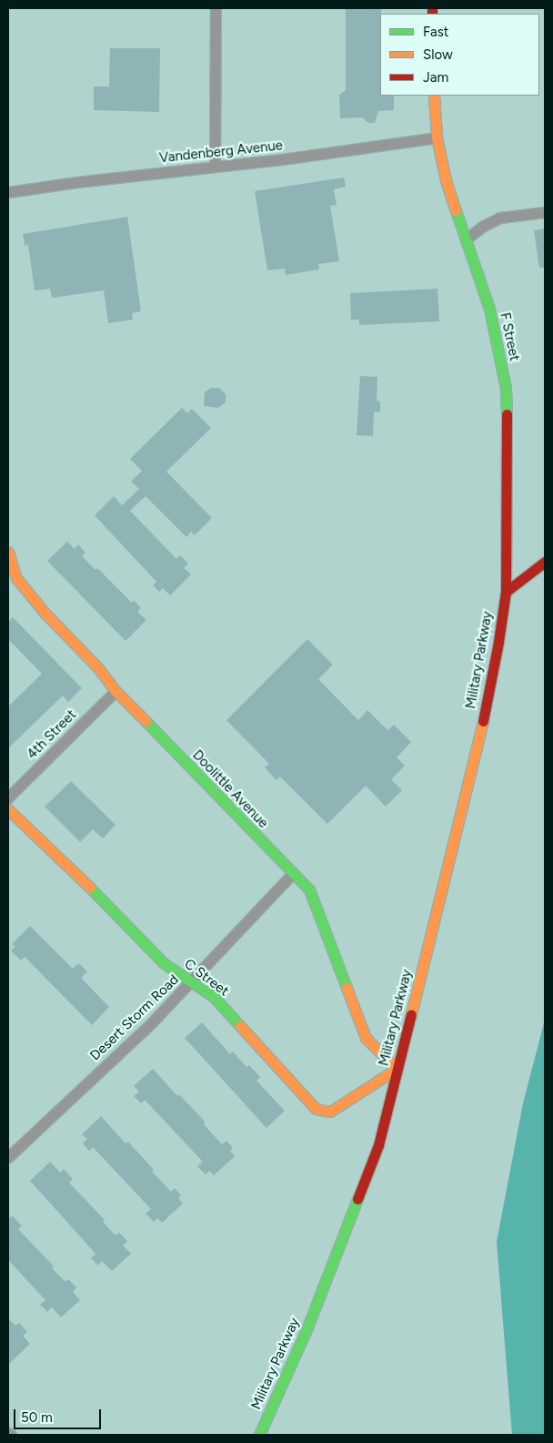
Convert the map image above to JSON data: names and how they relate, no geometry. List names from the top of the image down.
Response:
{
  "streets": {
    "street": [
      "Vandenberg Avenue",
      "F Street",
      "Military Parkway",
      "4th Street",
      "Doolittle Avenue",
      "C Street",
      "Desert Storm Road"
    ]
  },
  "crossings": [
    ["Vandenberg Avenue", "F Street"],
    ["F Street", "Military Parkway"],
    ["Military Parkway", "Doolittle Avenue"],
    ["Military Parkway", "C Street"],
    ["4th Street", "Doolittle Avenue"],
    ["Doolittle Avenue", "C Street"],
    ["Doolittle Avenue", "Desert Storm Road"],
    ["C Street", "Desert Storm Road"]
  ],
  "legend": ["Fast", "Slow", "Jam"],
  "scale_bar": "50 m"
}
